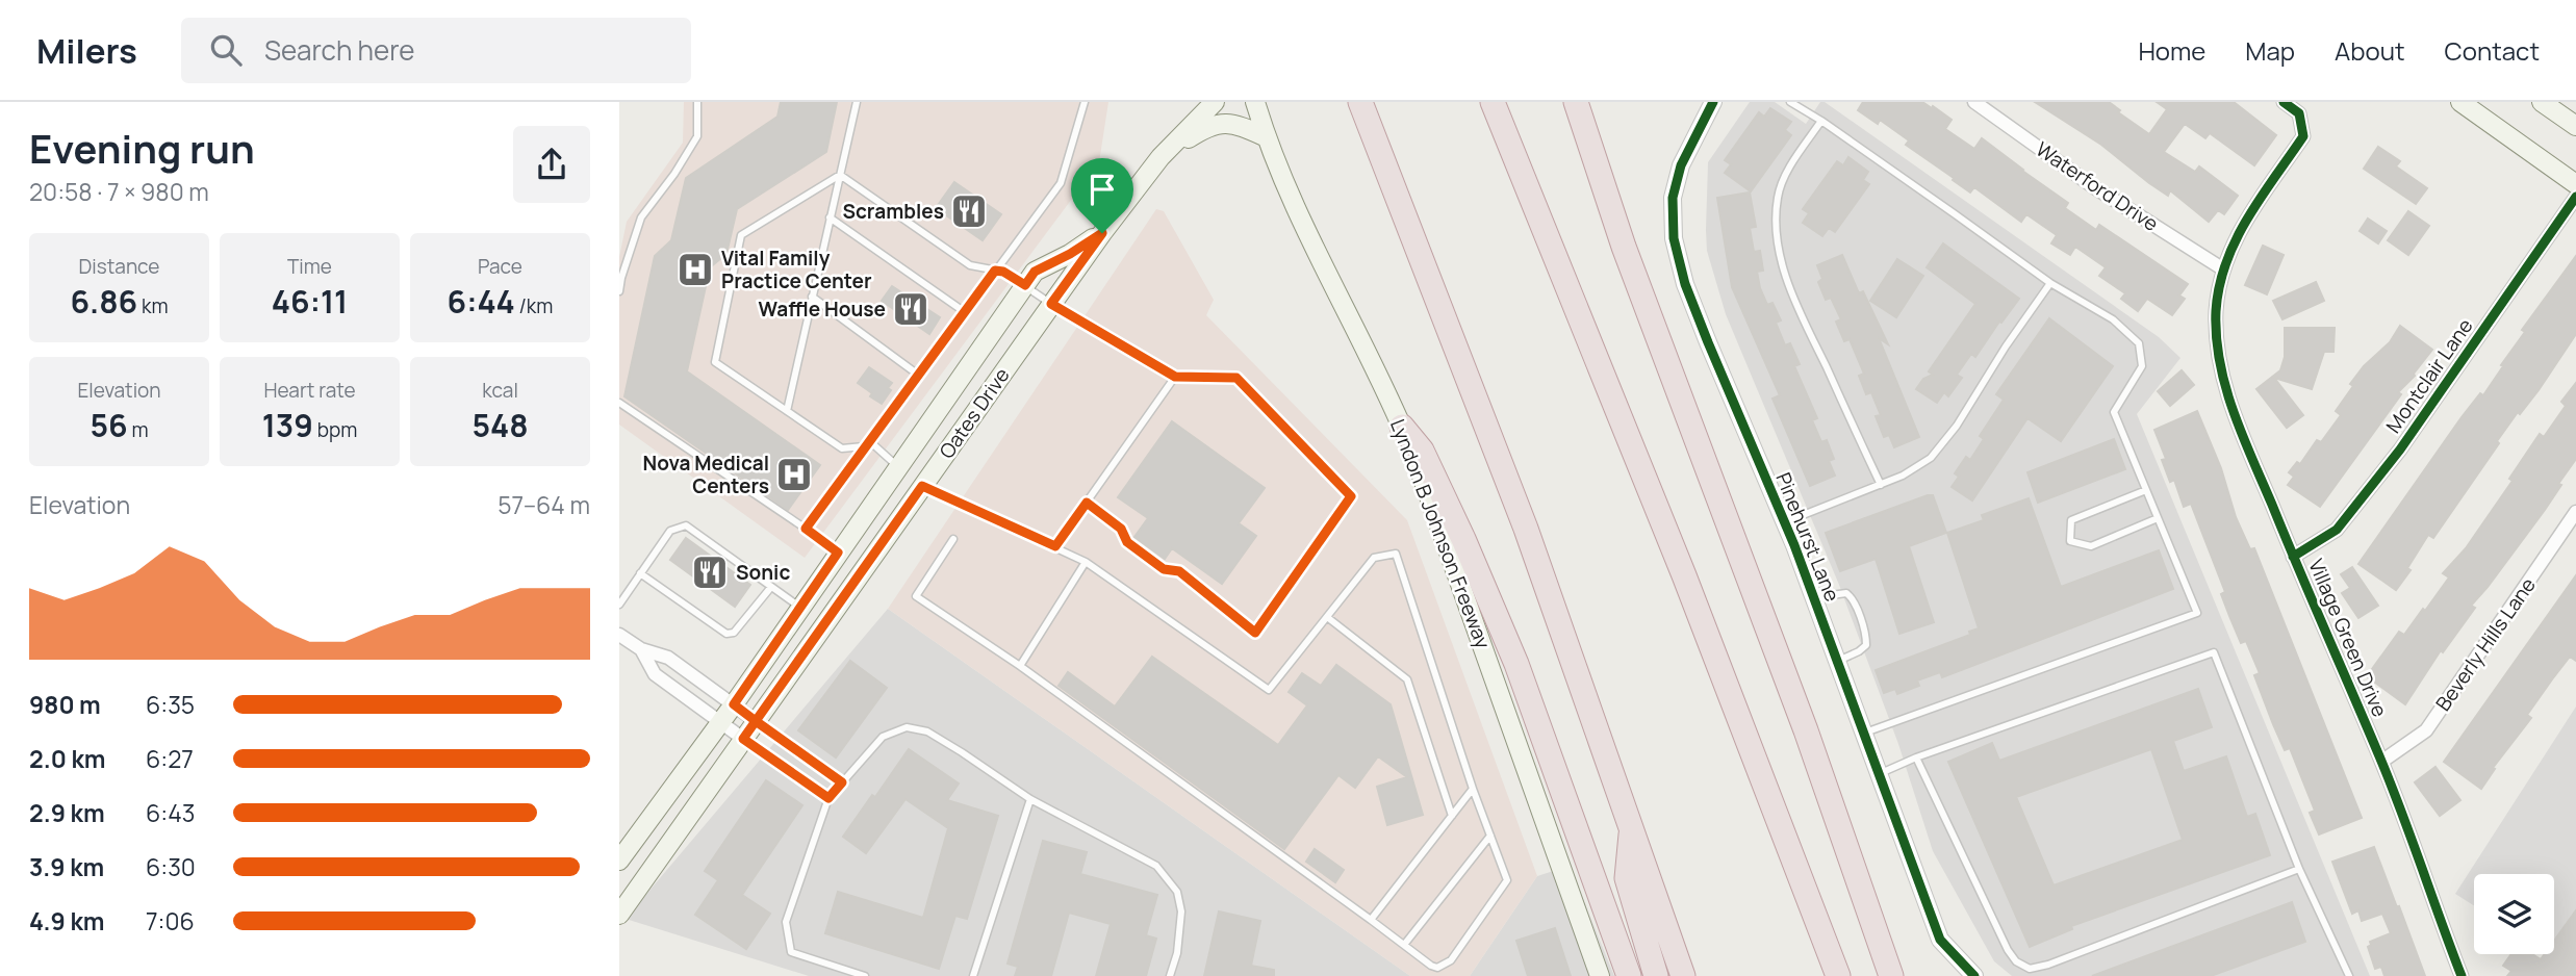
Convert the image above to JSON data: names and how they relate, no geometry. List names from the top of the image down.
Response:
{
  "streets": {
    "main road": ["Oates Drive", "Lyndon B Johnson Freeway"],
    "street": [
      "Waterford Drive",
      "Montclair Lane",
      "Pinehurst Lane",
      "Village Green Drive",
      "Beverly Hills Lane"
    ]
  },
  "crossings": [
    ["Waterford Drive", "Village Green Drive"],
    ["Montclair Lane", "Village Green Drive"],
    ["Village Green Drive", "Beverly Hills Lane"]
  ],
  "places": {
    "restaurant": ["Scrambles", "Waffle House", "Sonic"],
    "hospital": ["Vital Family Practice Center", "Nova Medical Centers"]
  },
  "page": {
    "header": "Milers",
    "search": "Search here",
    "nav": [
      "Home",
      "Map",
      "About",
      "Contact"
    ],
    "heading": ["Evening run", "20:58 · 7 × 980 m"],
    "stats": [
      ["Distance", "6.86 km"],
      ["Time", "46:11"],
      ["Pace", "6:44 /km"],
      ["Elevation", "56 m"],
      ["Heart rate", "139 bpm"],
      ["kcal", "548"]
    ],
    "chart": ["Elevation", "57–64 m"],
    "list": [
      {
        "name": "980 m",
        "note": "6:35"
      },
      {
        "name": "2.0 km",
        "note": "6:27"
      },
      {
        "name": "2.9 km",
        "note": "6:43"
      },
      {
        "name": "3.9 km",
        "note": "6:30"
      },
      {
        "name": "4.9 km",
        "note": "7:06"
      }
    ]
  }
}
